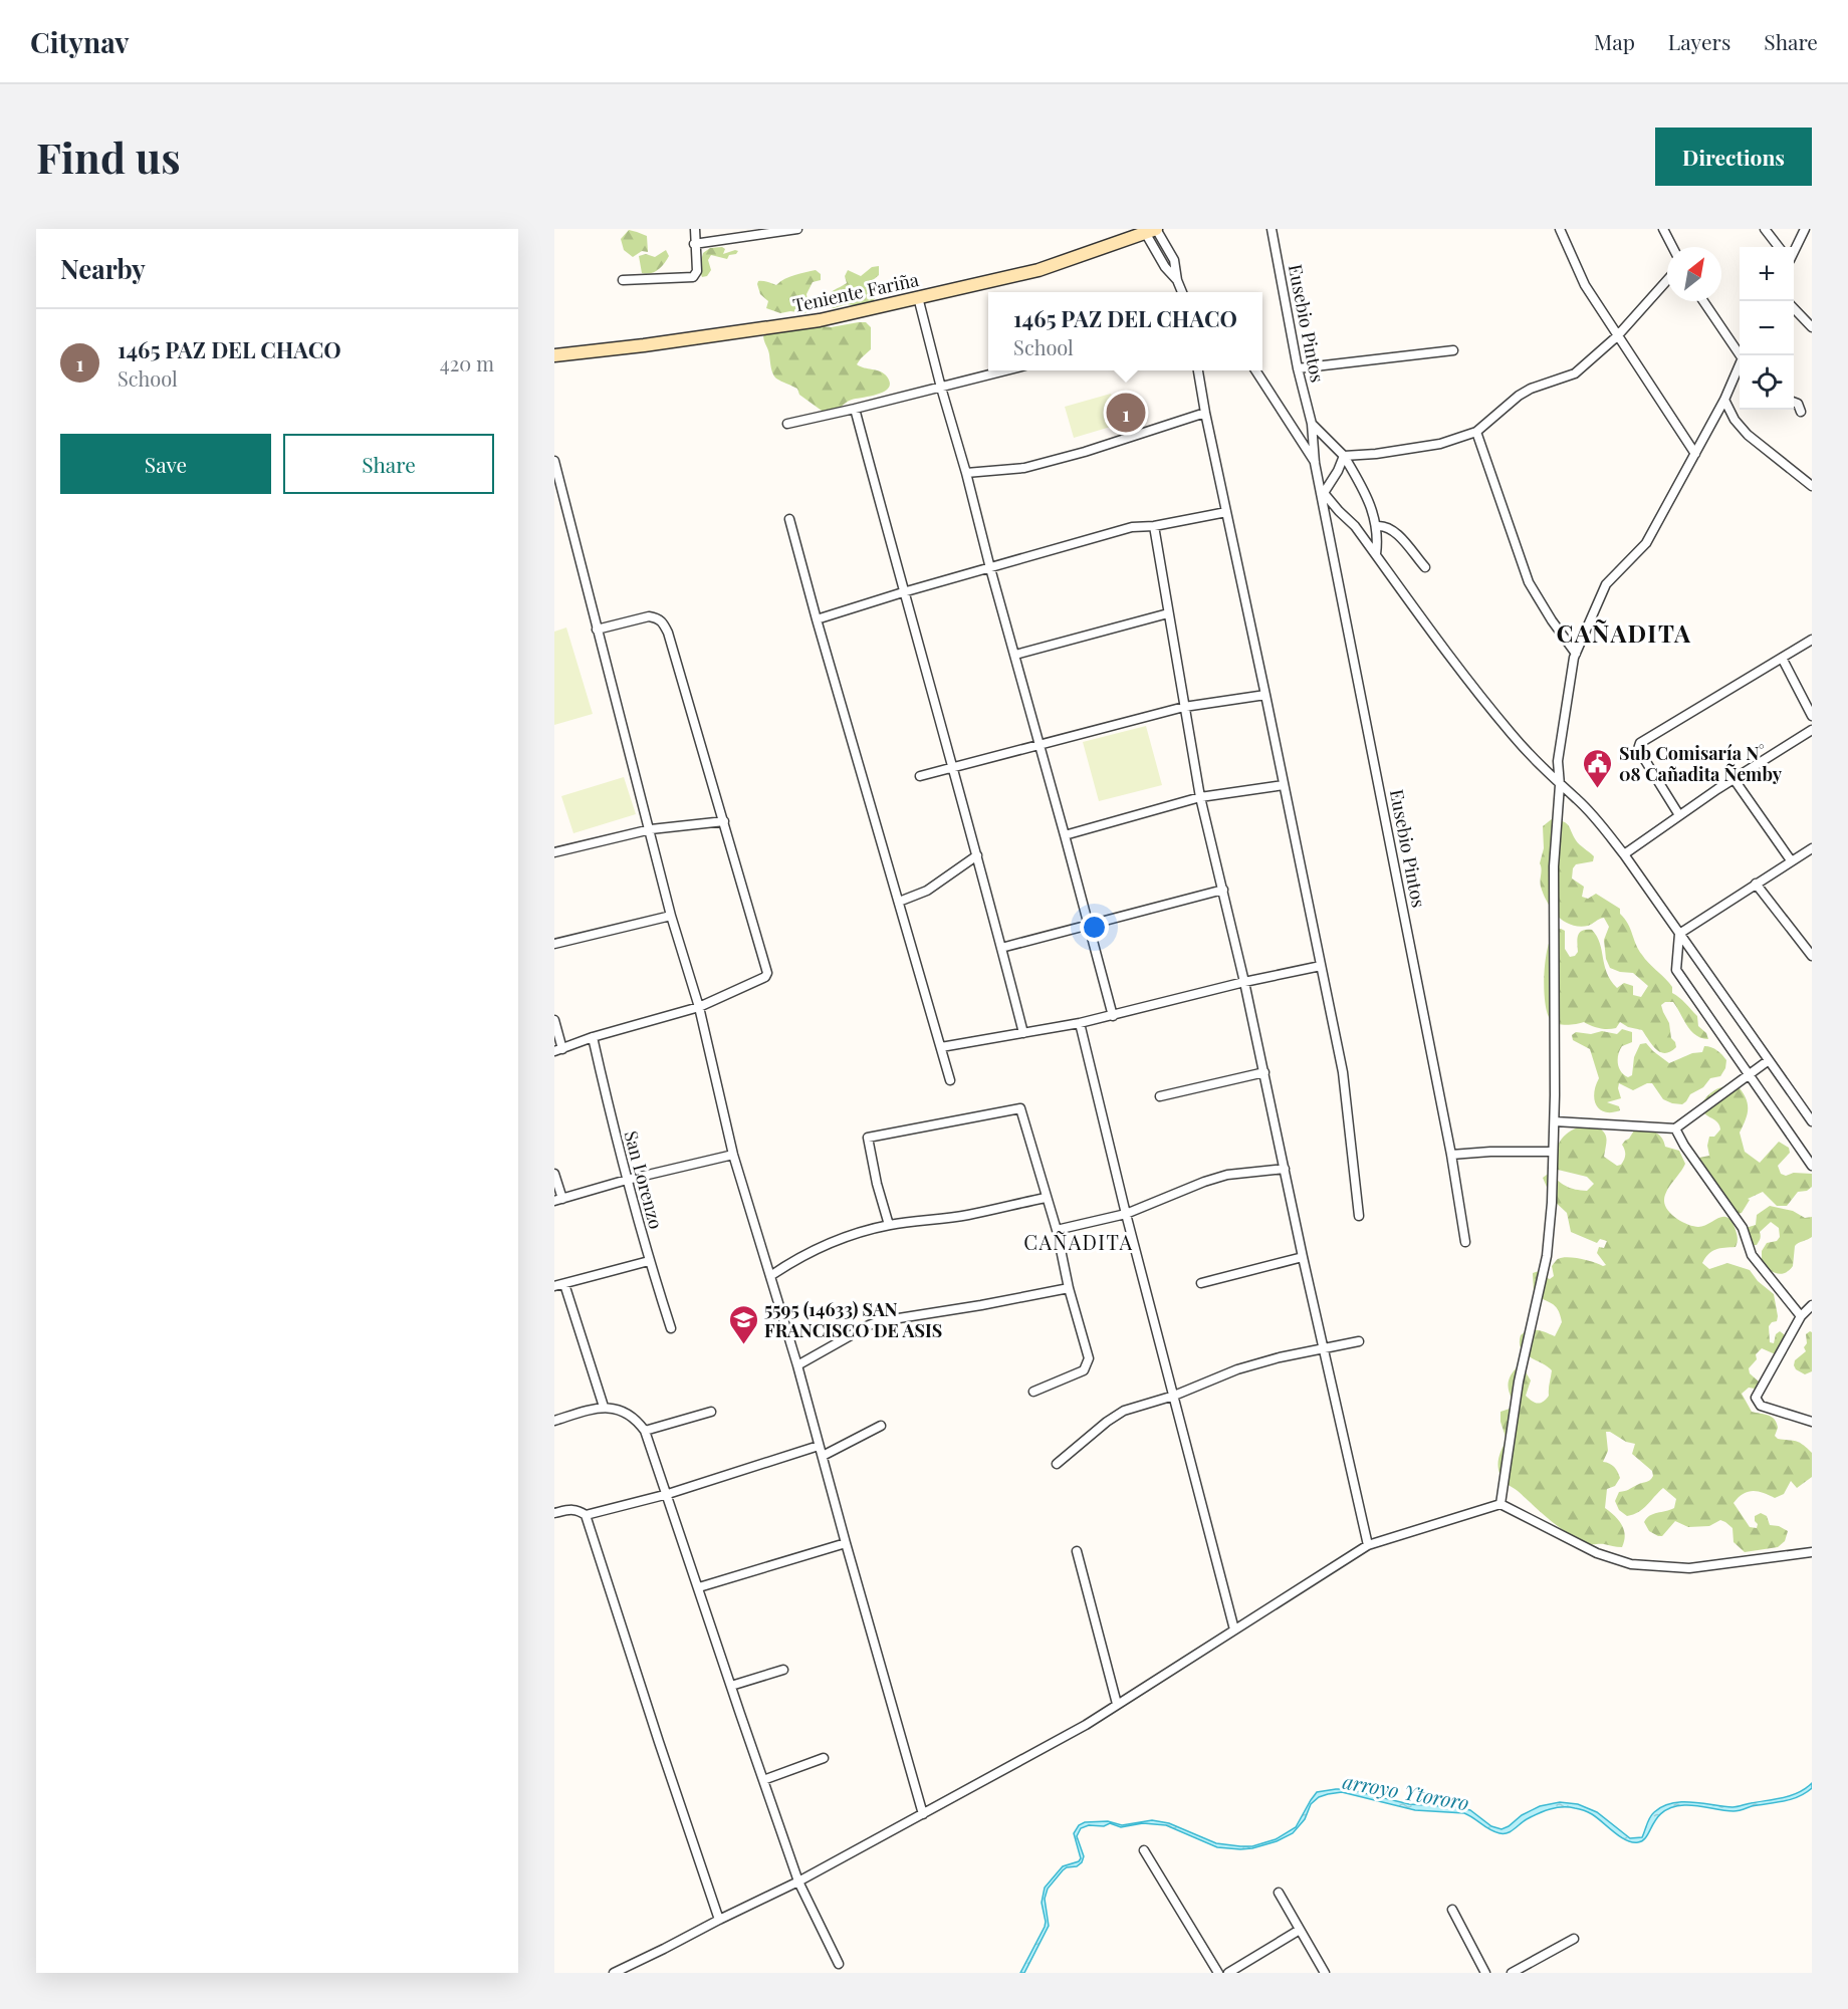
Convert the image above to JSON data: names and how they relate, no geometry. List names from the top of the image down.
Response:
{
  "streets": {
    "street": ["Teniente Fariña", "Eusebio Pintos", "San Lorenzo"]
  },
  "districts": ["CAÑADITA", "CAÑADITA"],
  "water": ["arroyo Ytororo"],
  "places": {
    "public building": ["Sub Comisaría N° 08 Cañadita Ñemby"],
    "school or university": ["5595 (14633) SAN FRANCISCO DE ASIS"]
  },
  "north": "top right",
  "page": {
    "header": "Citynav",
    "nav": ["Map", "Layers", "Share"],
    "buttons": [
      "Directions",
      ["Save", "Share"]
    ],
    "title": "Find us",
    "heading": "Nearby",
    "map_buttons": ["+", "−"],
    "popup": ["1465 PAZ DEL CHACO", "School"],
    "list": [
      {
        "mark": "1",
        "name": "1465 PAZ DEL CHACO",
        "note": "School",
        "value": "420 m"
      }
    ],
    "pins": "1"
  }
}
